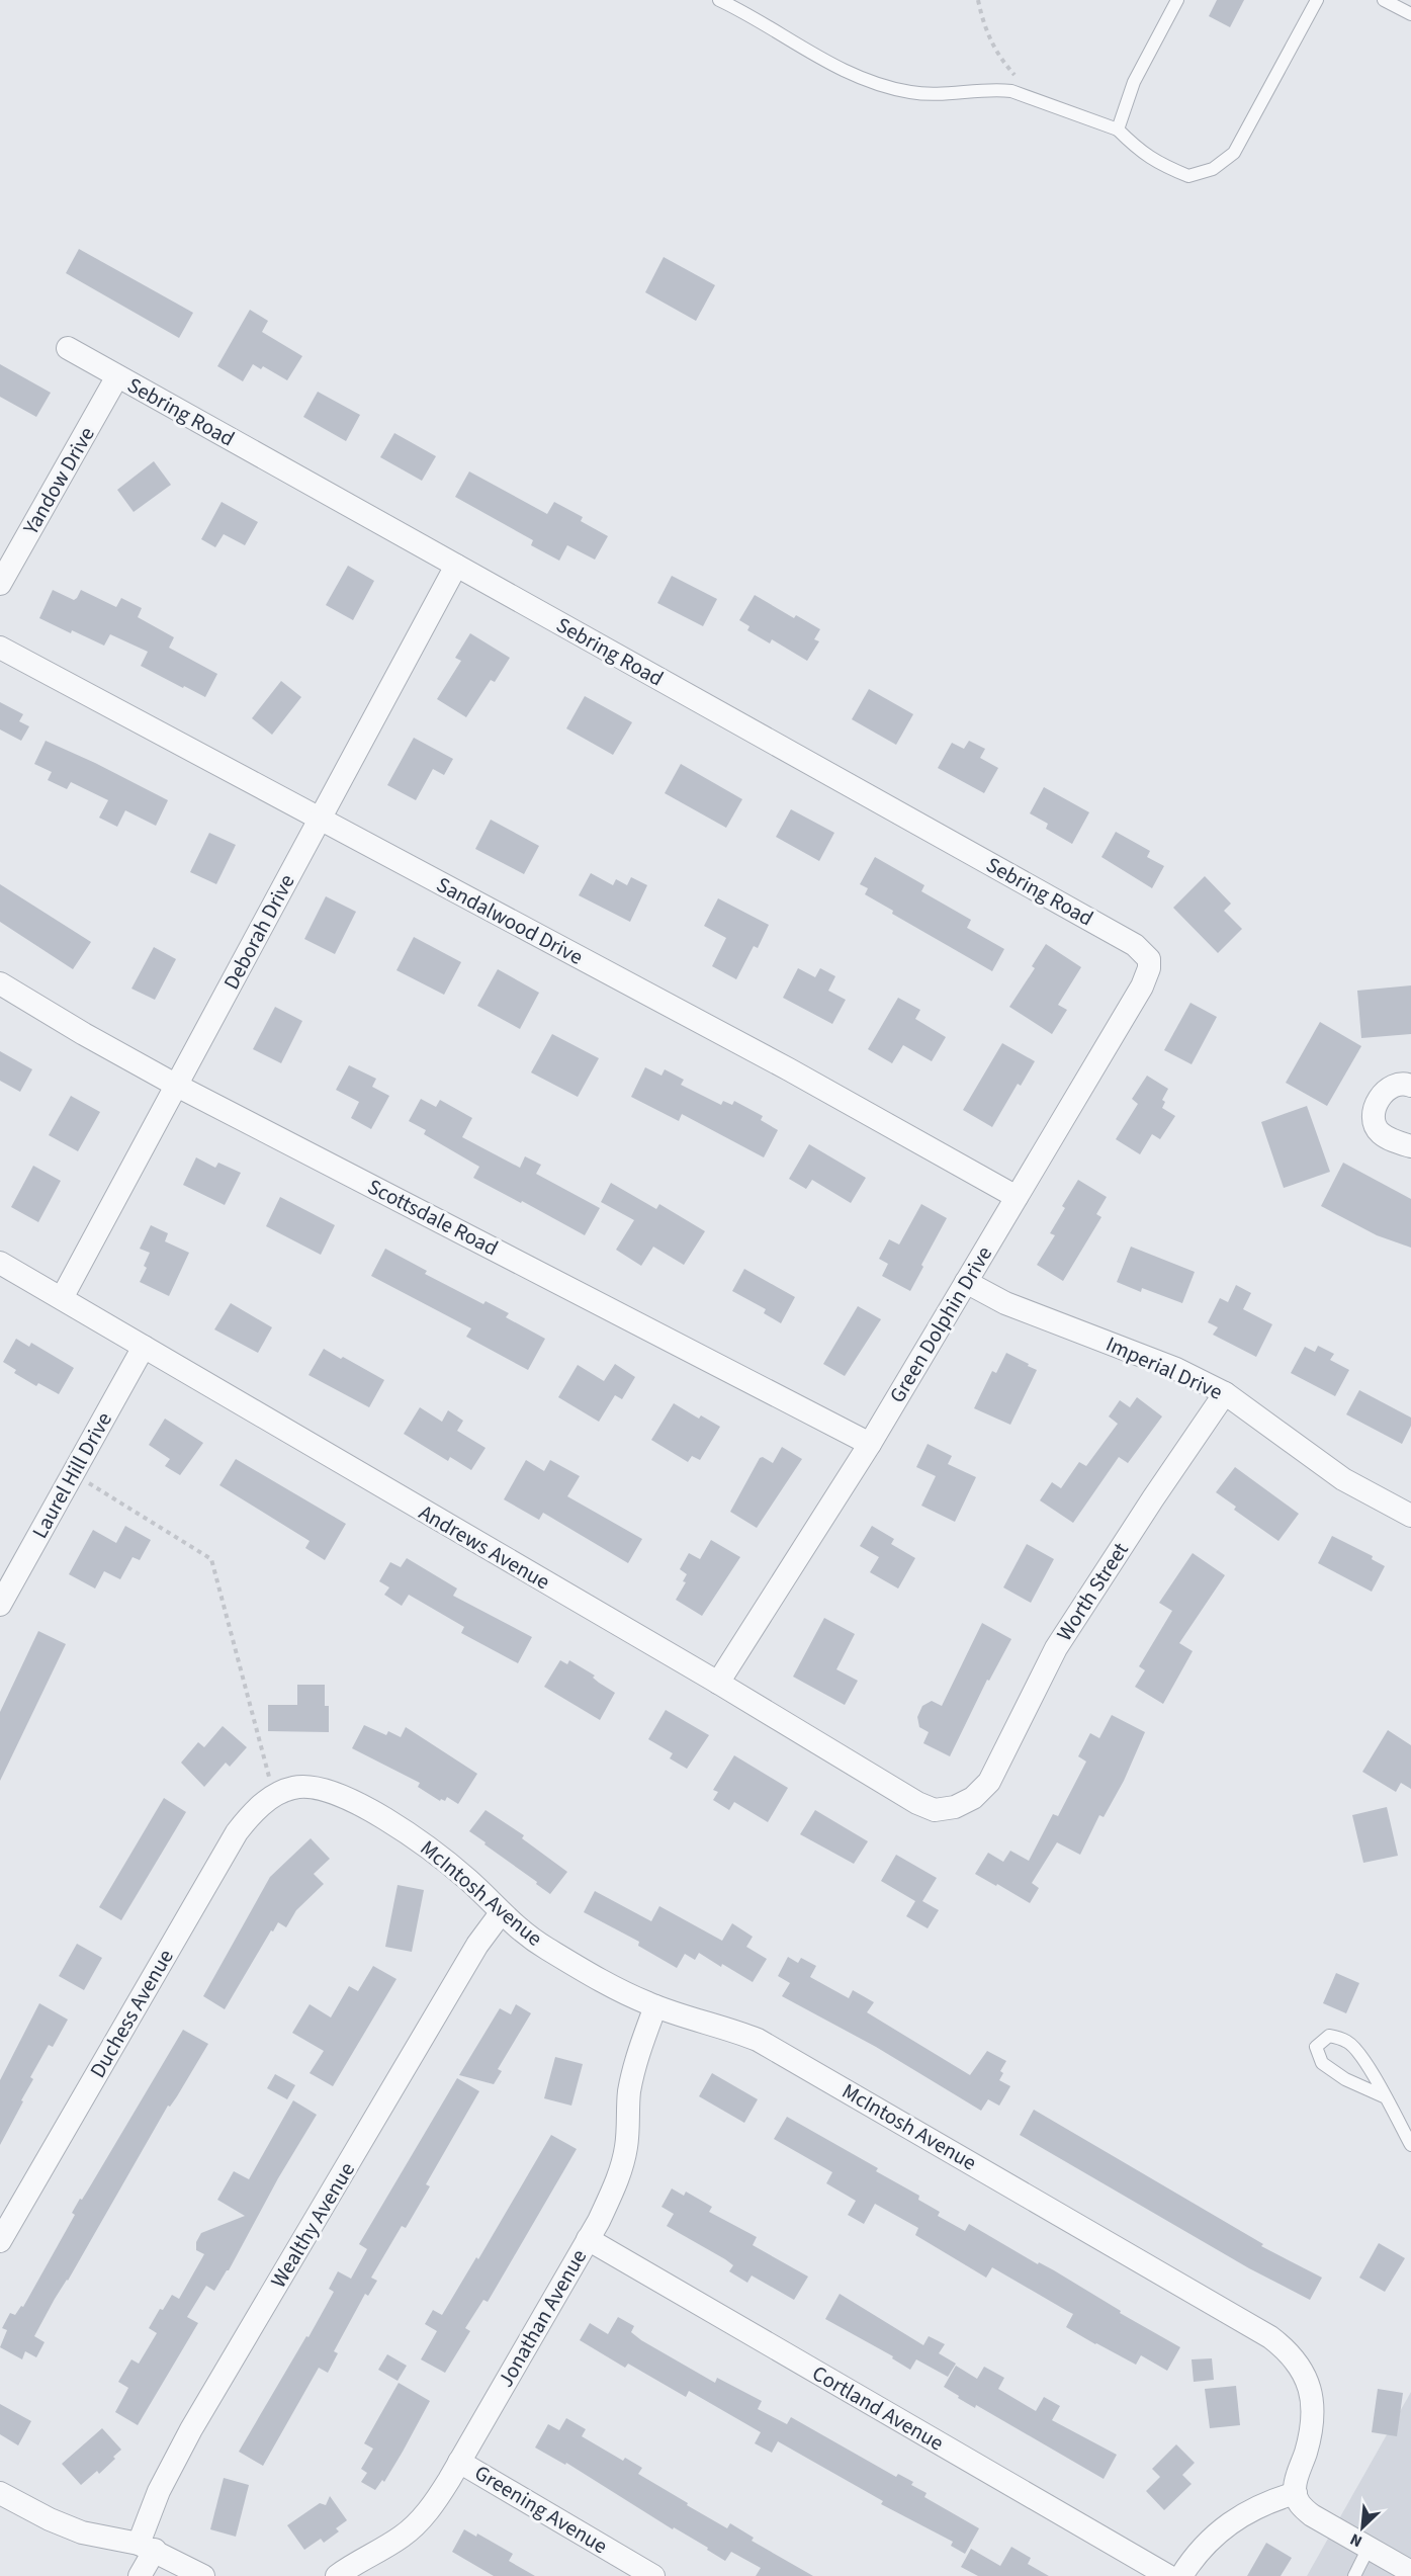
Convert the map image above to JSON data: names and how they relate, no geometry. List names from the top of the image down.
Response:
{
  "streets": {
    "street": [
      "Sebring Road",
      "Yandow Drive",
      "Sandalwood Drive",
      "Deborah Drive",
      "Scottsdale Road",
      "Green Dolphin Drive",
      "Imperial Drive",
      "Laurel Hill Drive",
      "Andrews Avenue",
      "Worth Street",
      "McIntosh Avenue",
      "Duchess Avenue",
      "Wealthy Avenue",
      "Jonathan Avenue",
      "Cortland Avenue",
      "Greening Avenue"
    ]
  },
  "crossings": [
    ["Sebring Road", "Yandow Drive"],
    ["Sebring Road", "Deborah Drive"],
    ["Sebring Road", "Green Dolphin Drive"],
    ["Sandalwood Drive", "Deborah Drive"],
    ["Sandalwood Drive", "Green Dolphin Drive"],
    ["Deborah Drive", "Scottsdale Road"],
    ["Deborah Drive", "Andrews Avenue"],
    ["Scottsdale Road", "Green Dolphin Drive"],
    ["Green Dolphin Drive", "Imperial Drive"],
    ["Green Dolphin Drive", "Andrews Avenue"],
    ["Imperial Drive", "Worth Street"],
    ["Laurel Hill Drive", "Andrews Avenue"],
    ["Andrews Avenue", "Worth Street"],
    ["McIntosh Avenue", "Duchess Avenue"],
    ["McIntosh Avenue", "Wealthy Avenue"],
    ["McIntosh Avenue", "Jonathan Avenue"],
    ["Jonathan Avenue", "Cortland Avenue"],
    ["Jonathan Avenue", "Greening Avenue"]
  ],
  "north": "bottom left"
}
